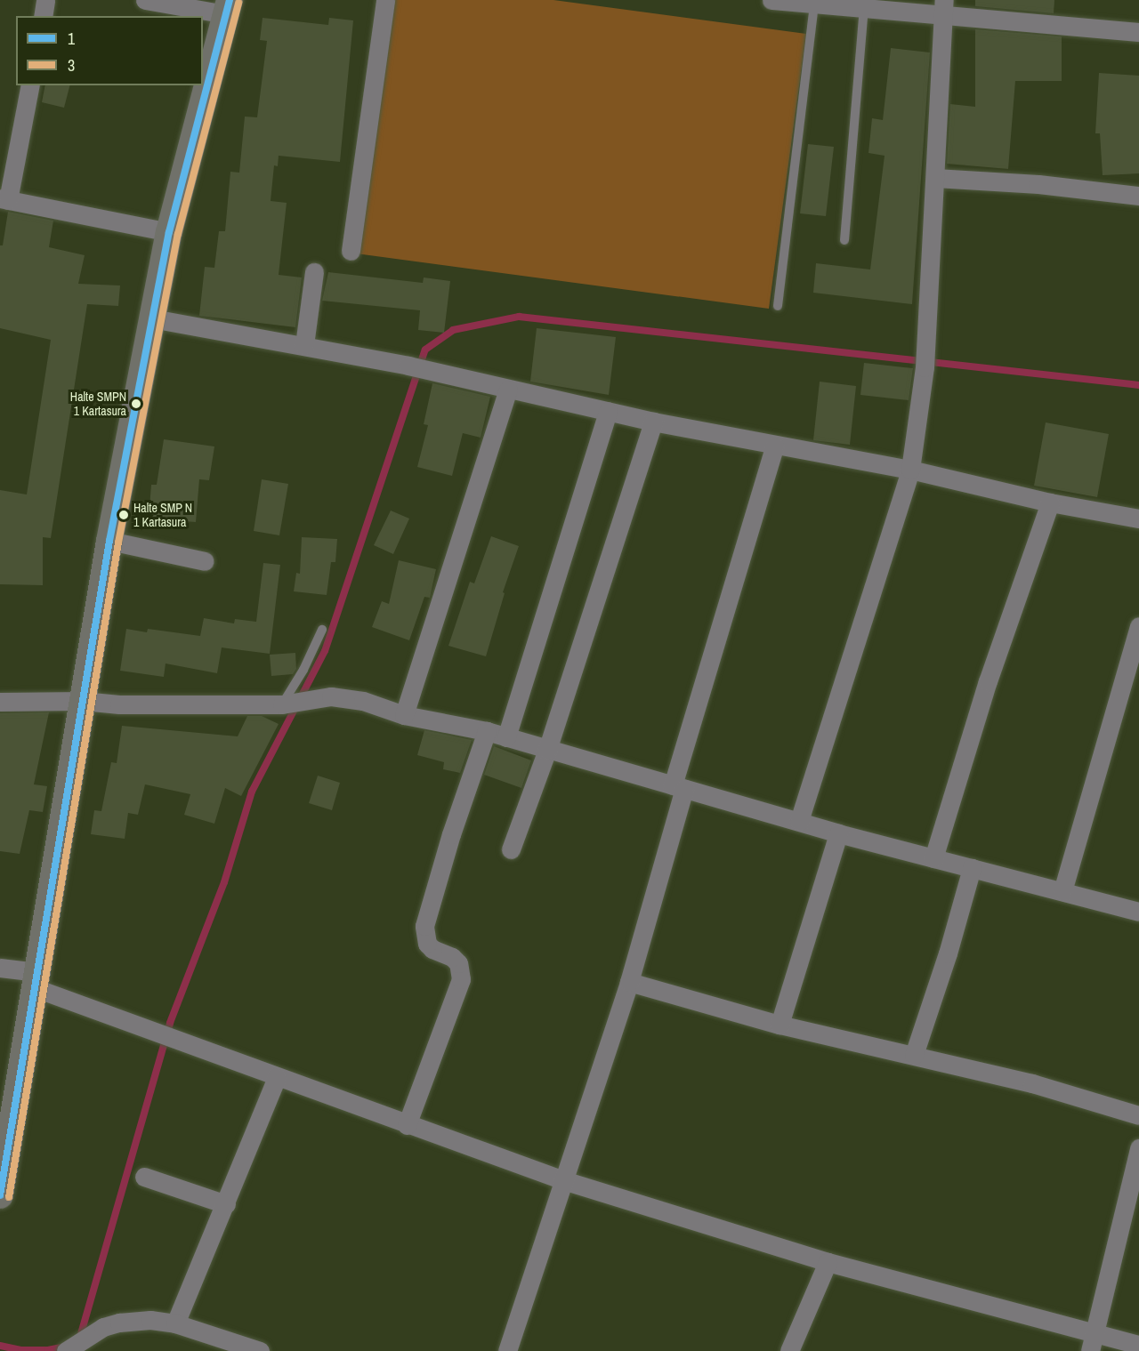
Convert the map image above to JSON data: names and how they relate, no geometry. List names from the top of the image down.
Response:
{
  "places": ["Halte SMPN 1 Kartasura", "Halte SMP N 1 Kartasura"],
  "lines": ["transit line 1", "transit line 3"],
  "legend": ["1", "3"]
}
